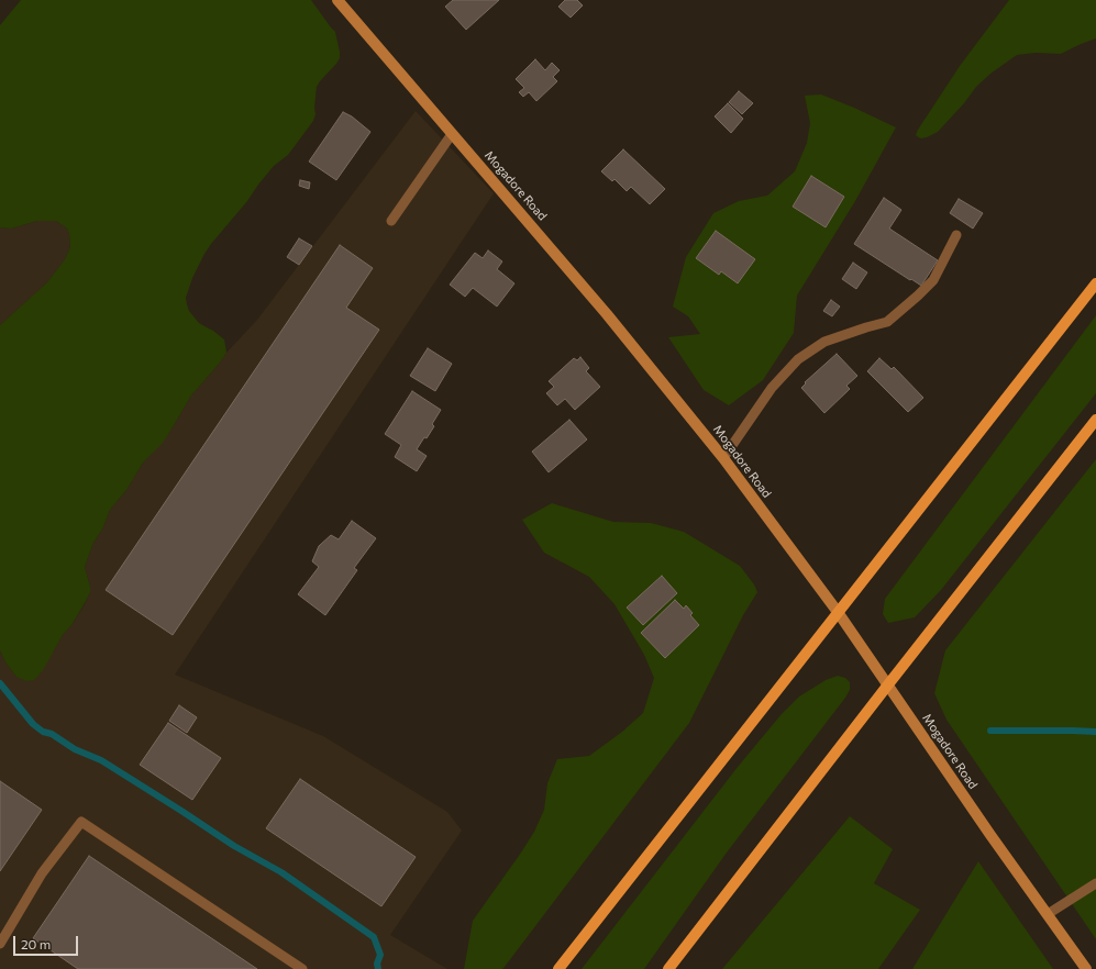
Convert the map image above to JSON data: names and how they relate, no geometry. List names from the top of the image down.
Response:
{
  "streets": {
    "street": ["Mogadore Road"]
  },
  "scale_bar": "20 m"
}
